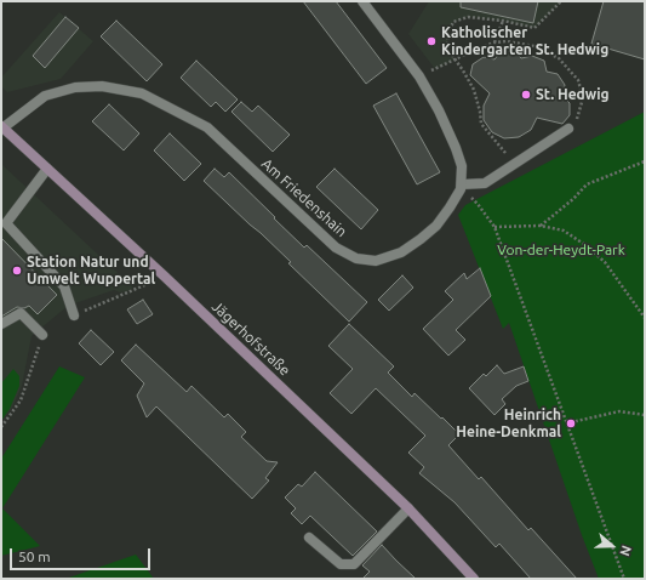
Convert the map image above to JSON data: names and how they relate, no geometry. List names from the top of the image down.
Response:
{
  "streets": {
    "main road": ["Jägerhofstraße"],
    "street": ["Am Friedenshain"]
  },
  "crossings": [
    ["Am Friedenshain", "Jägerhofstraße"]
  ],
  "parks": ["Von-der-Heydt-Park"],
  "places": [
    "Katholischer Kindergarten St. Hedwig",
    "St. Hedwig",
    "Station Natur und Umwelt Wuppertal",
    "Heinrich Heine-Denkmal"
  ],
  "scale_bar": "50 m",
  "north": "right"
}
